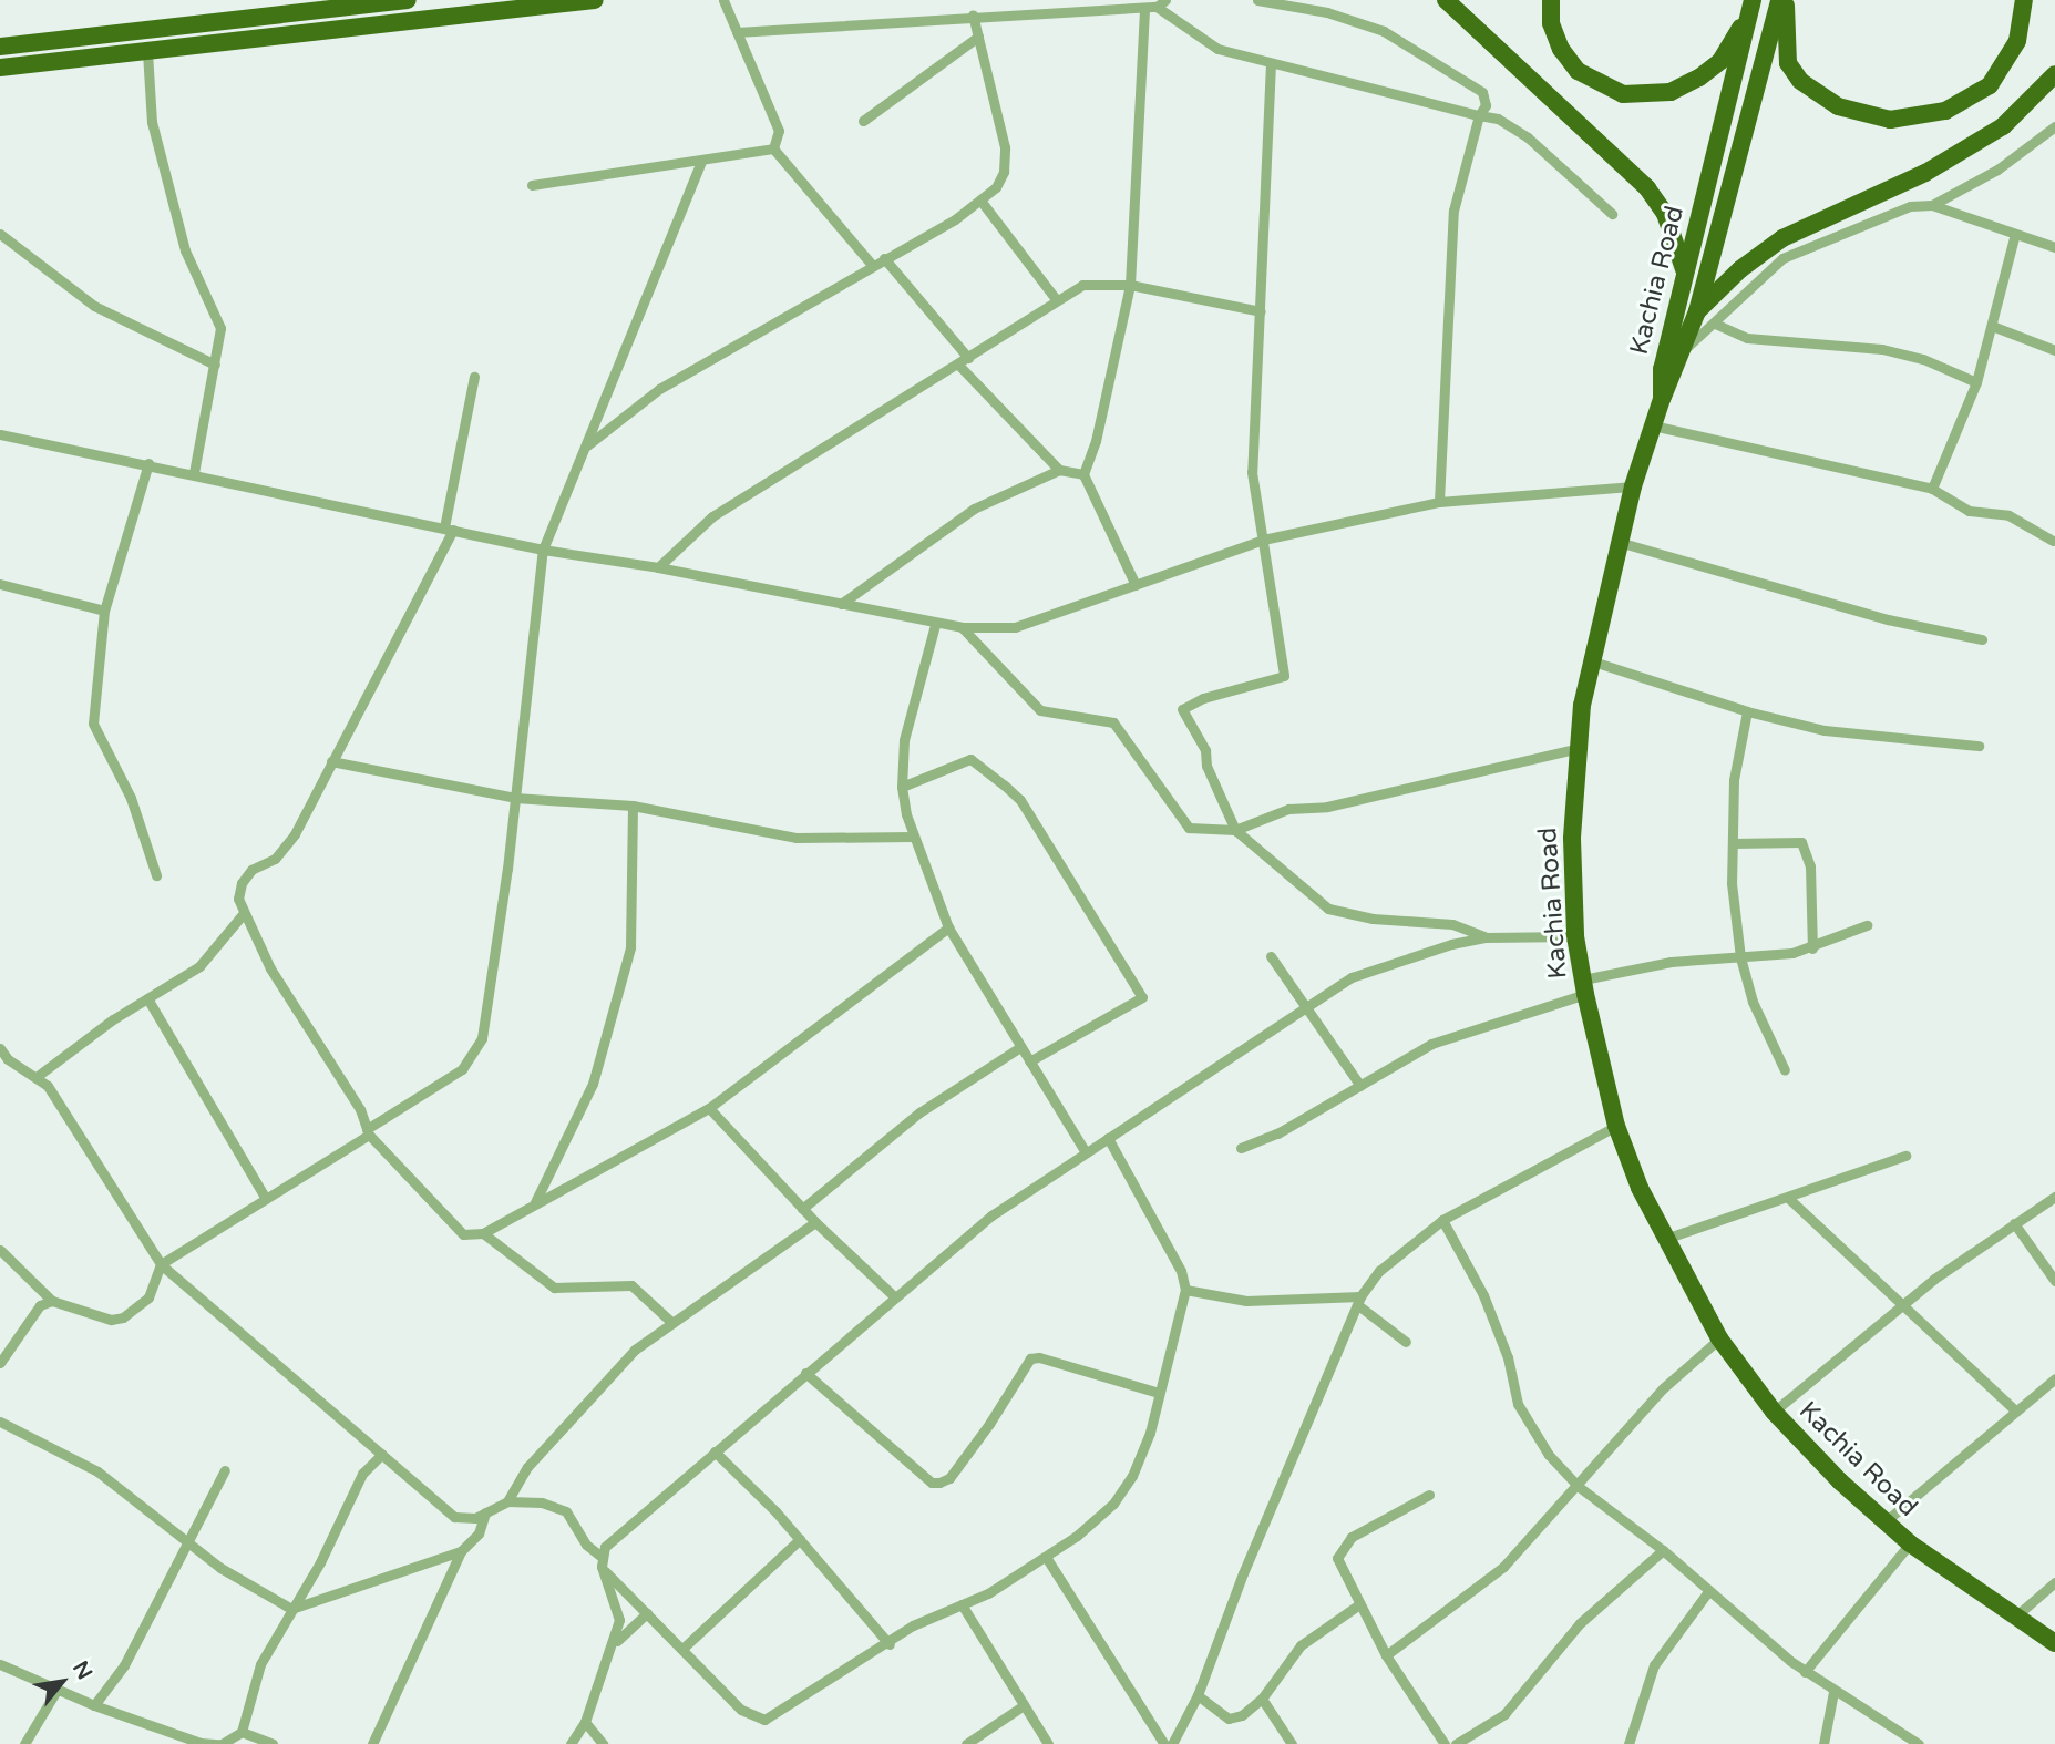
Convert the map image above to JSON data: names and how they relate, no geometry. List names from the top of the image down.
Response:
{
  "streets": {
    "highway": ["Kachia Road"]
  },
  "north": "top right"
}
